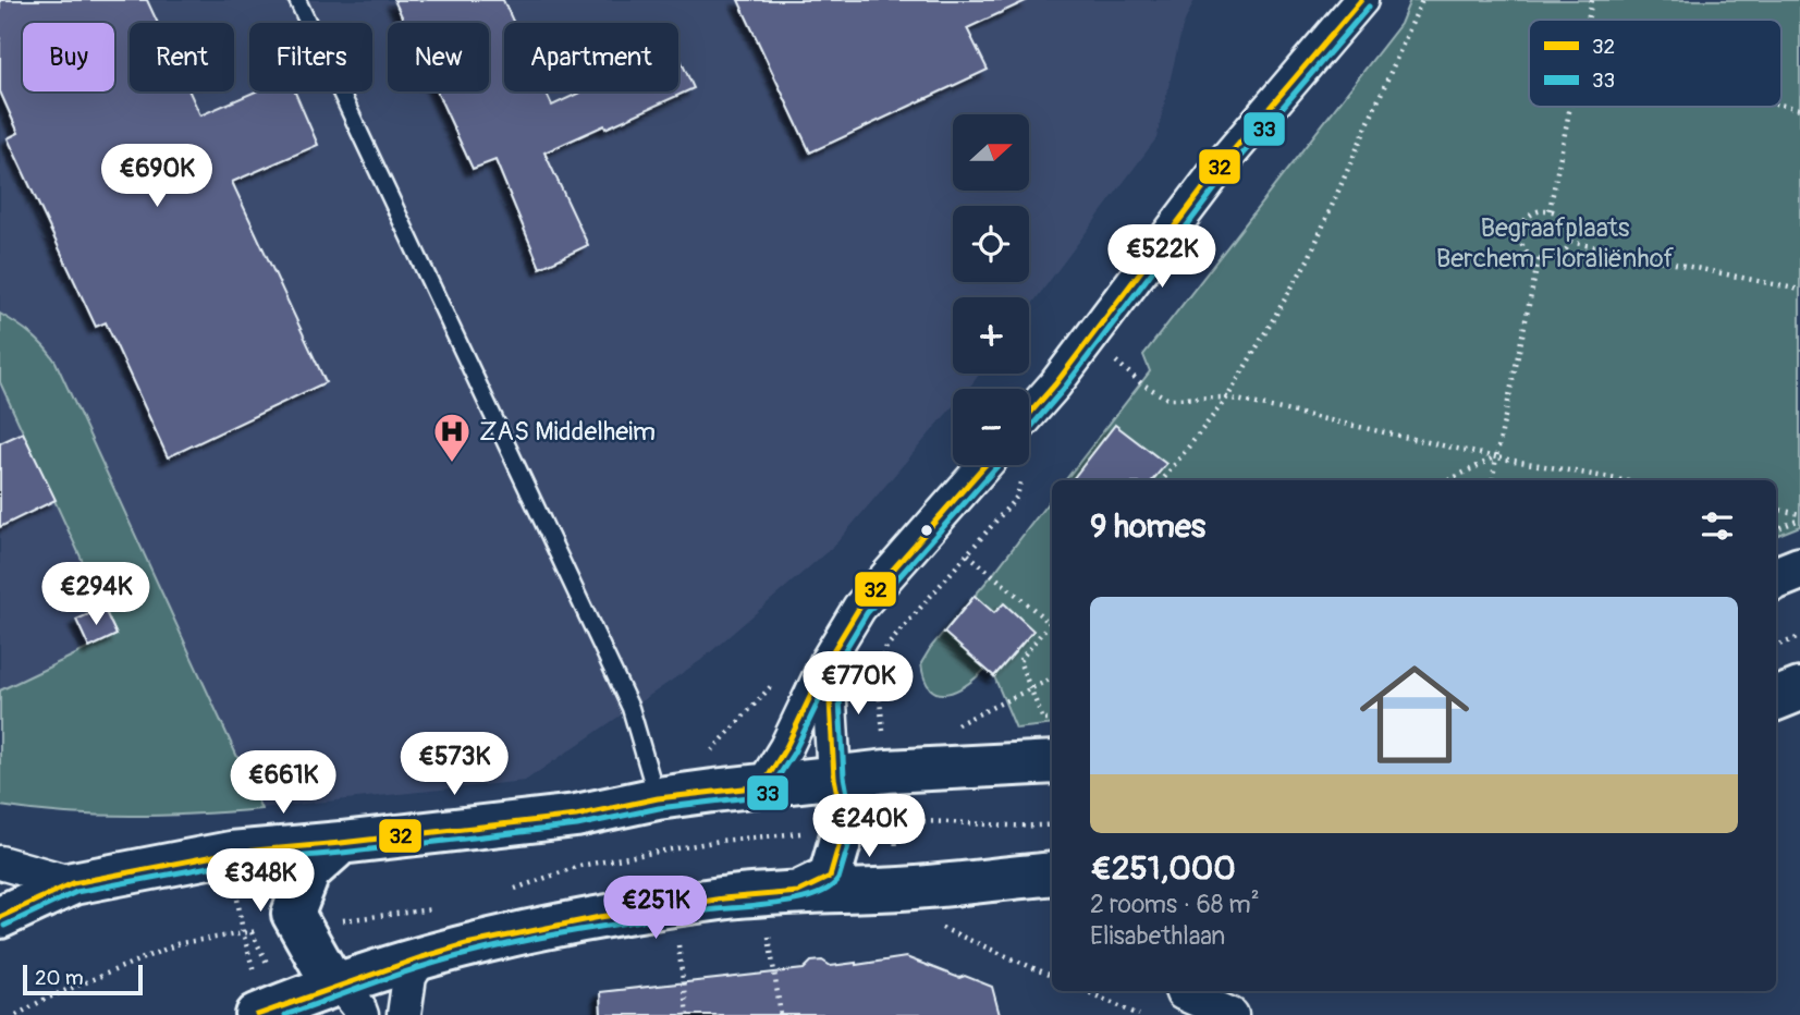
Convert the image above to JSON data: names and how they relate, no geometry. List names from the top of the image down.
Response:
{
  "parks": ["Begraafplaats Berchem Floraliënhof"],
  "places": {
    "hospital": ["ZAS Middelheim"]
  },
  "lines": ["transit line 32", "transit line 33"],
  "legend": ["32", "33"],
  "scale_bar": "20 m",
  "north": "right",
  "page": {
    "chip": [
      "Buy",
      "Rent",
      "Filters",
      "New",
      "Apartment"
    ],
    "map_buttons": ["+", "−"],
    "price": [
      "€690K",
      "€522K",
      "€294K",
      "€770K",
      "€573K",
      "€661K",
      "€240K",
      "€348K",
      "€251K"
    ],
    "heading": "9 homes",
    "list": [
      {
        "name": "€251,000",
        "note": "2 rooms · 68 m² · Elisabethlaan"
      }
    ],
    "scale": "20 m"
  }
}
